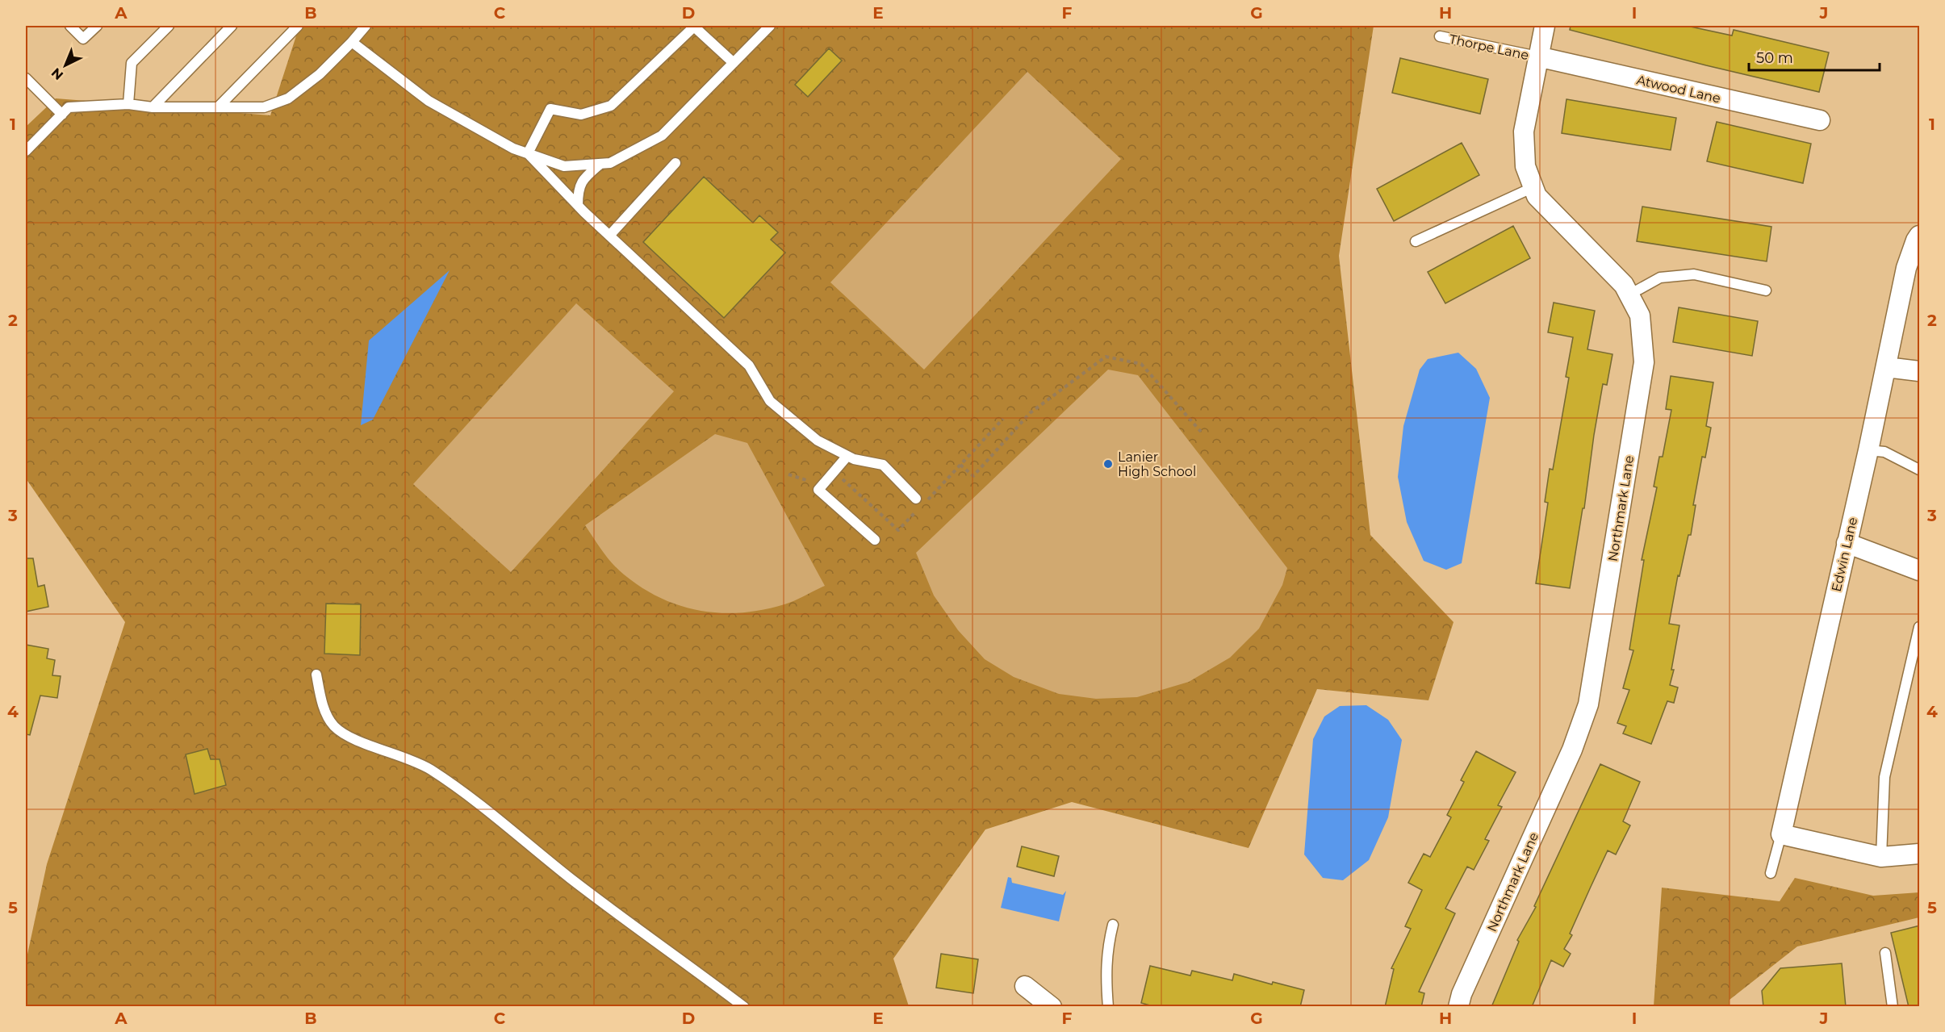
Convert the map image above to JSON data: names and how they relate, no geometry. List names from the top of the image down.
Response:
{
  "streets": {
    "street": ["Atwood Lane", "Northmark Lane", "Edwin Lane"],
    "lane": ["Thorpe Lane"]
  },
  "crossings": [
    ["Thorpe Lane", "Atwood Lane"],
    ["Thorpe Lane", "Northmark Lane"],
    ["Atwood Lane", "Northmark Lane"]
  ],
  "places": ["Lanier High School"],
  "scale_bar": "50 m",
  "north": "bottom left",
  "grid": {
    "columns": [
      "A",
      "B",
      "C",
      "D",
      "E",
      "F",
      "G",
      "H",
      "I",
      "J"
    ],
    "rows": [
      "1",
      "2",
      "3",
      "4",
      "5"
    ]
  }
}
